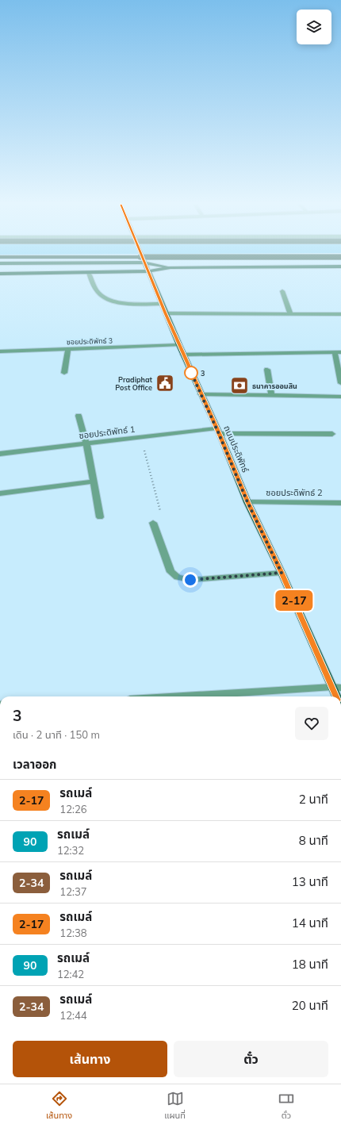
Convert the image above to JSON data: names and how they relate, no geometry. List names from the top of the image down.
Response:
{
  "streets": {
    "main road": ["ถนนประดิพัทธ์"],
    "street": ["ซอยประดิพัทธ์ 3", "ซอยประดิพัทธ์ 1", "ซอยประดิพัทธ์ 2"]
  },
  "crossings": [
    ["ซอยประดิพัทธ์ 3", "ถนนประดิพัทธ์"],
    ["ซอยประดิพัทธ์ 1", "ถนนประดิพัทธ์"],
    ["ถนนประดิพัทธ์", "ซอยประดิพัทธ์ 2"]
  ],
  "places": {
    "other": ["3"],
    "public building": ["Pradiphat Post Office"],
    "bank": ["ธนาคารออมสิน"]
  },
  "lines": ["bus line 2-17"],
  "page": {
    "on_map": "2-17",
    "heading": [
      ["3", "เดิน · 2 นาที · 150 m"],
      "เวลาออก"
    ],
    "list": [
      {
        "mark": "2-17",
        "name": "รถเมล์",
        "note": "12:26",
        "value": "2 นาที"
      },
      {
        "mark": "90",
        "name": "รถเมล์",
        "note": "12:32",
        "value": "8 นาที"
      },
      {
        "mark": "2-34",
        "name": "รถเมล์",
        "note": "12:37",
        "value": "13 นาที"
      },
      {
        "mark": "2-17",
        "name": "รถเมล์",
        "note": "12:38",
        "value": "14 นาที"
      },
      {
        "mark": "90",
        "name": "รถเมล์",
        "note": "12:42",
        "value": "18 นาที"
      },
      {
        "mark": "2-34",
        "name": "รถเมล์",
        "note": "12:44",
        "value": "20 นาที"
      }
    ],
    "buttons": ["เส้นทาง", "ตั๋ว"],
    "tabs": ["เส้นทาง", "แผนที่", "ตั๋ว"]
  }
}
